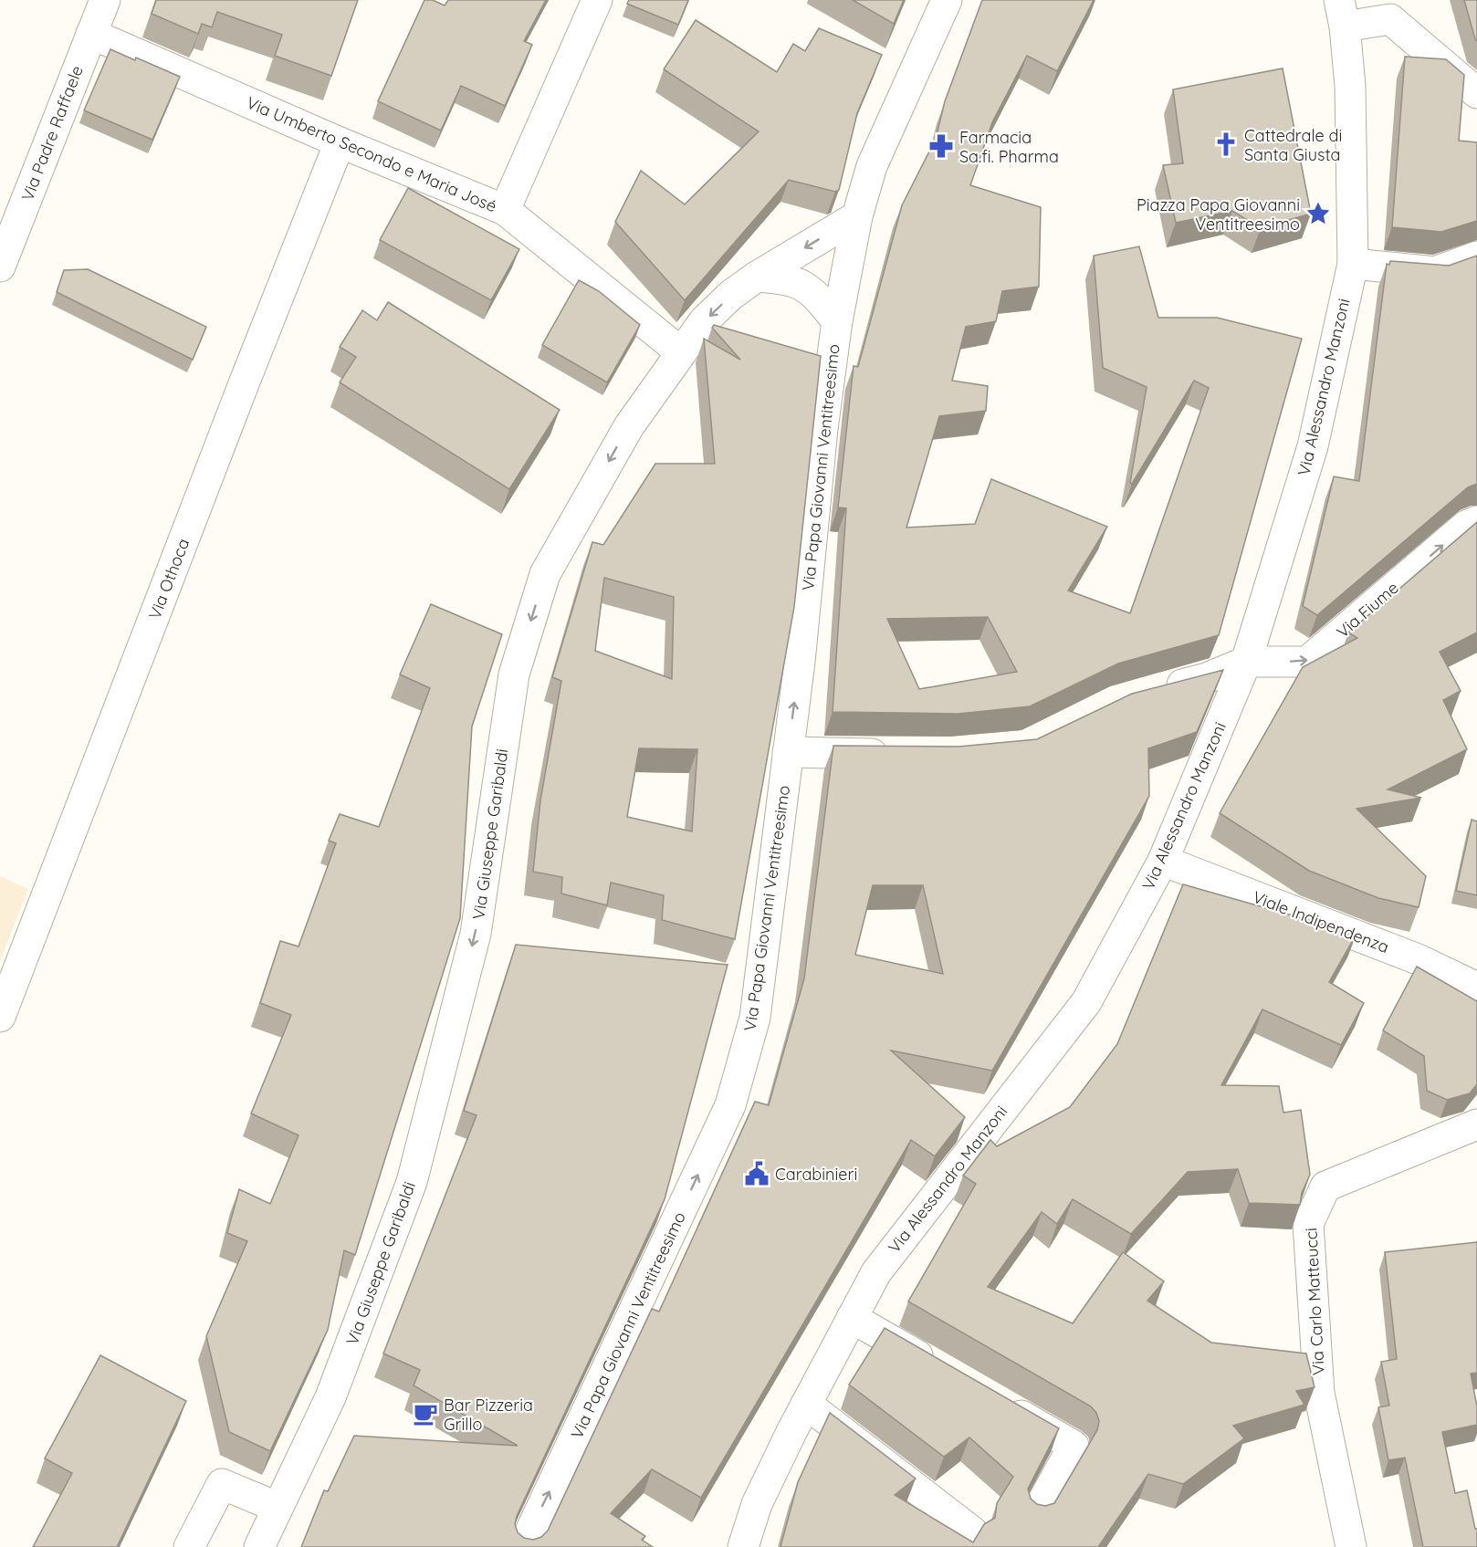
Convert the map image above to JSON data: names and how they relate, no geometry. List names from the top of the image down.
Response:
{
  "streets": {
    "street": [
      "Via Padre Raffaele",
      "Via Umberto Secondo e Maria José",
      "Via Alessandro Manzoni",
      "Via Papa Giovanni Ventitreesimo",
      "Via Othoca",
      "Via Fiume",
      "Via Giuseppe Garibaldi",
      "Viale Indipendenza",
      "Via Carlo Matteucci"
    ]
  },
  "crossings": [
    ["Via Padre Raffaele", "Via Umberto Secondo e Maria José"],
    ["Via Umberto Secondo e Maria José", "Via Othoca"],
    ["Via Umberto Secondo e Maria José", "Via Giuseppe Garibaldi"],
    ["Via Alessandro Manzoni", "Via Fiume"],
    ["Via Alessandro Manzoni", "Viale Indipendenza"],
    ["Via Papa Giovanni Ventitreesimo", "Via Giuseppe Garibaldi"]
  ],
  "one_way": ["Via Papa Giovanni Ventitreesimo", "Via Fiume", "Via Giuseppe Garibaldi"],
  "places": {
    "church": ["Cattedrale di Santa Giusta"],
    "pharmacy": ["Farmacia Sa.fi. Pharma"],
    "place": ["Piazza Papa Giovanni Ventitreesimo"],
    "public building": ["Carabinieri"],
    "cafe": ["Bar Pizzeria Grillo"]
  }
}
